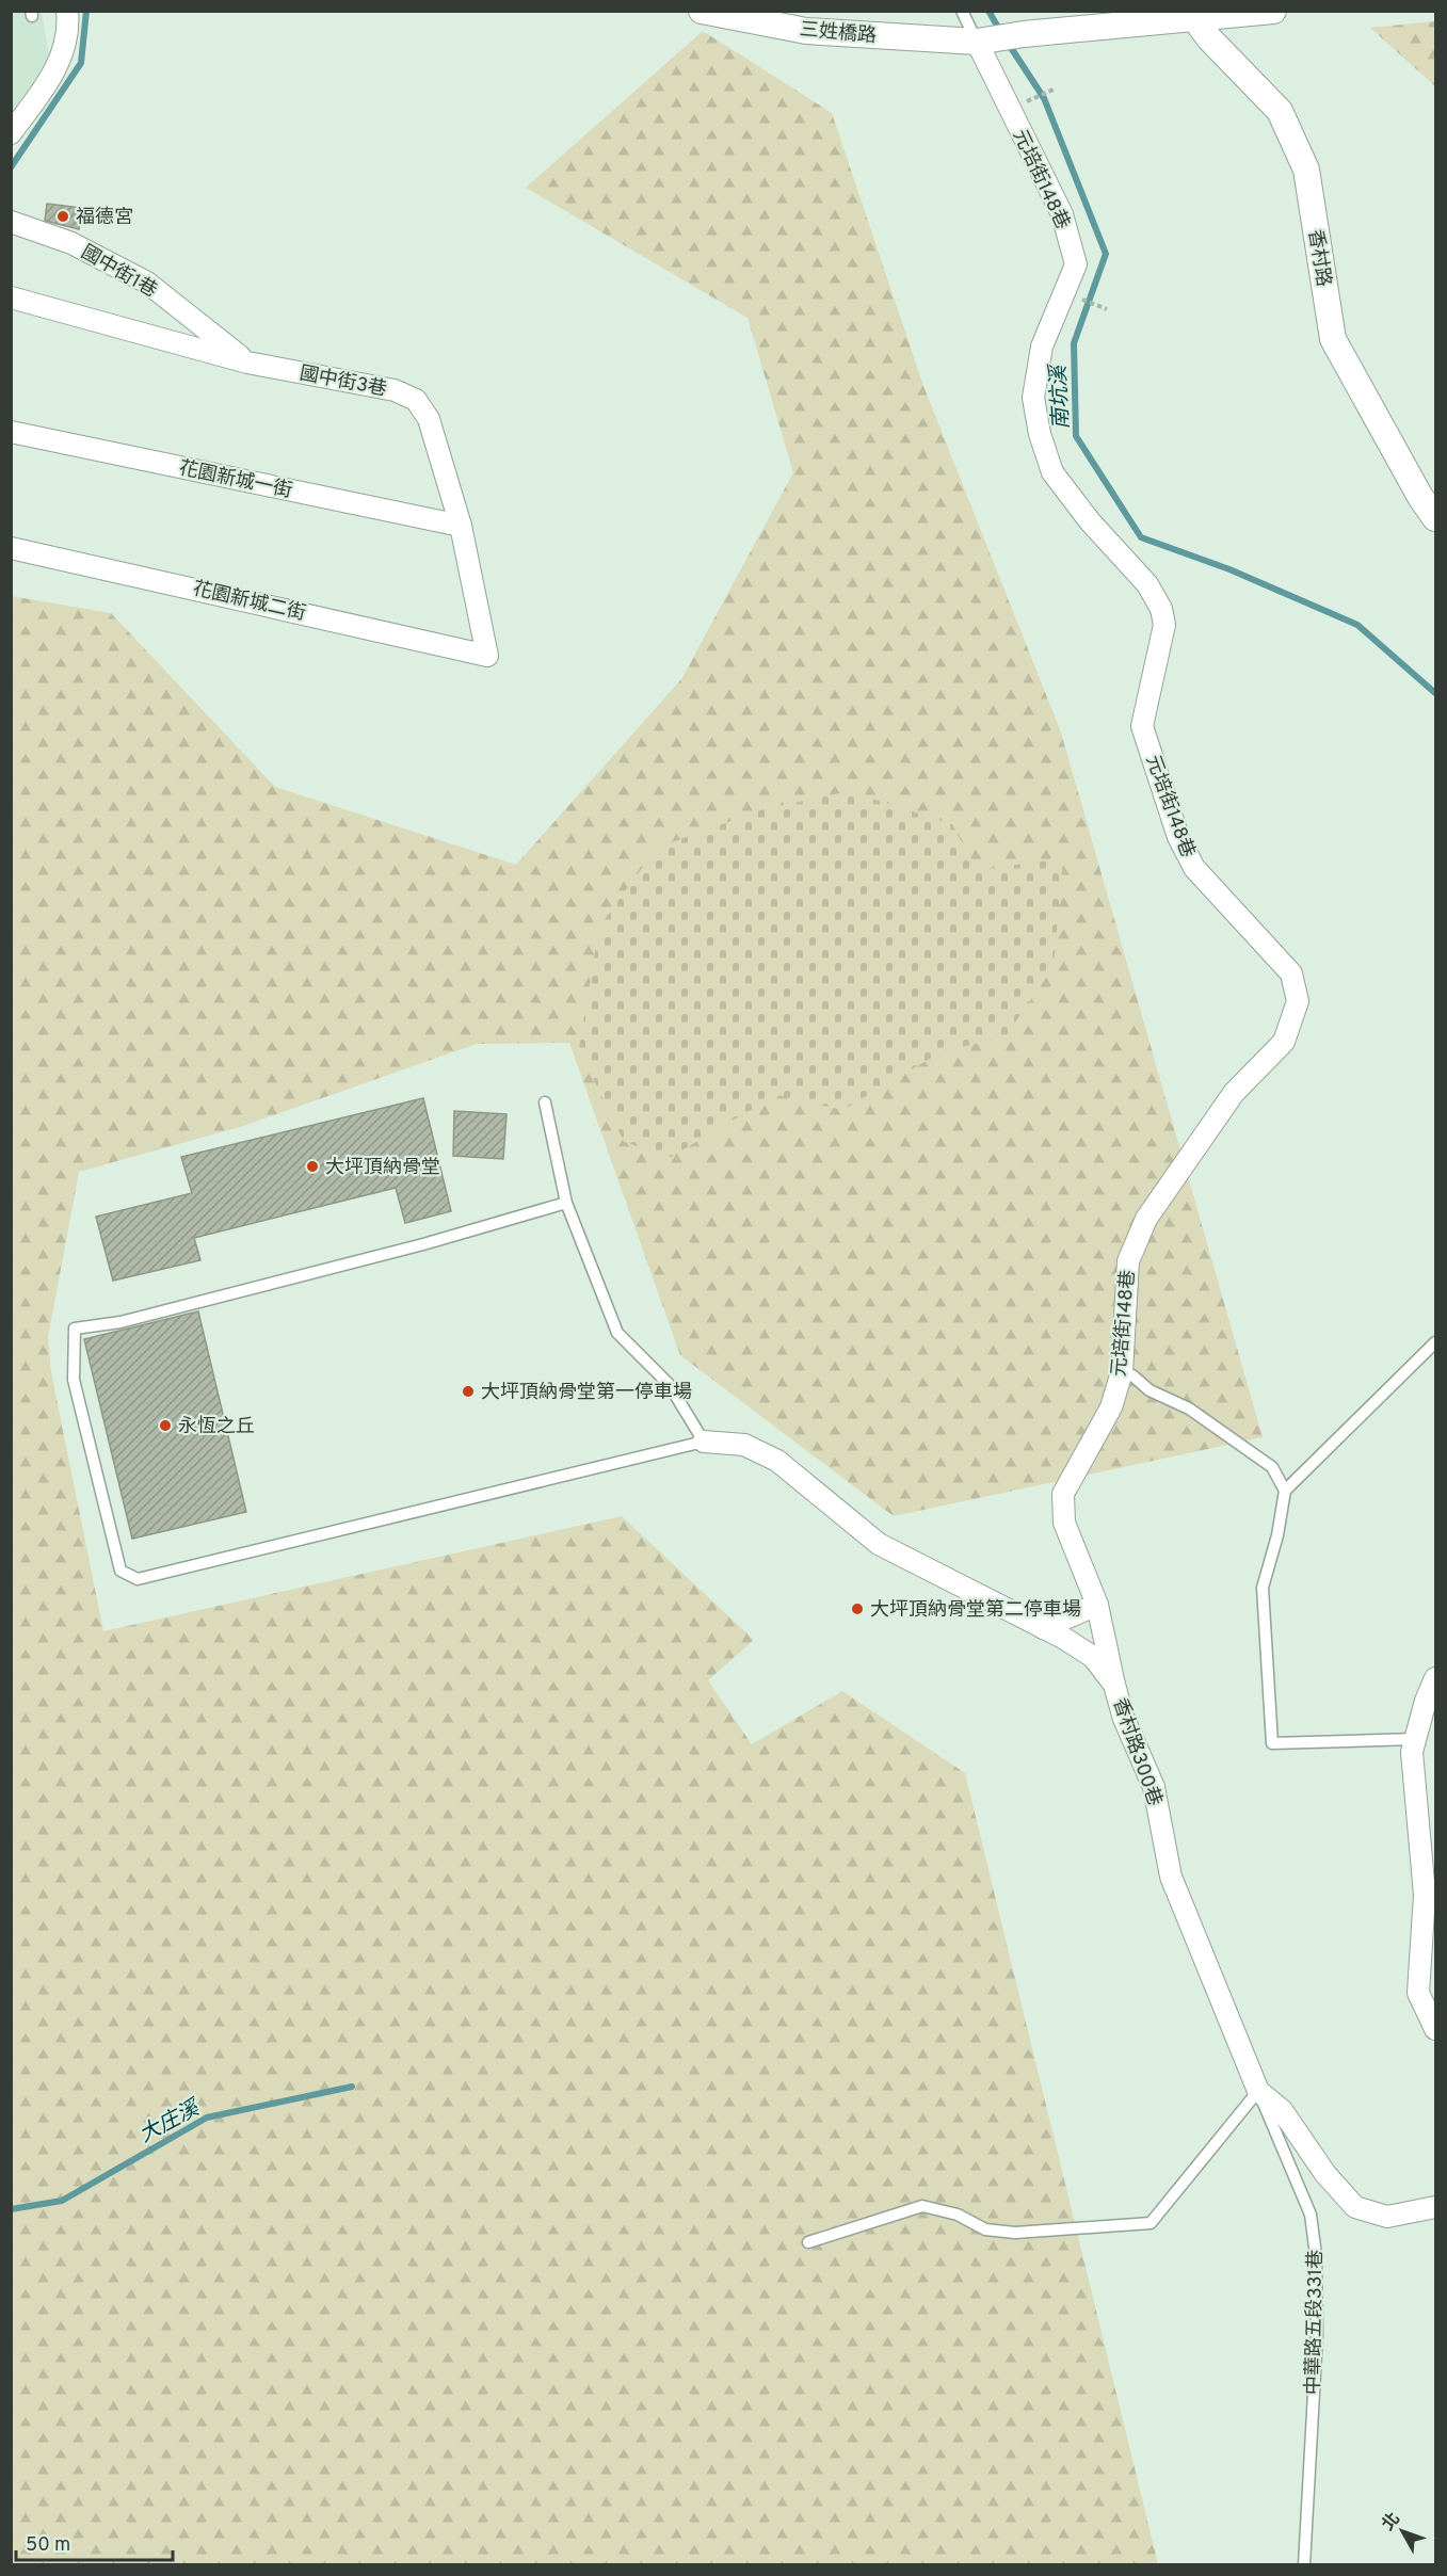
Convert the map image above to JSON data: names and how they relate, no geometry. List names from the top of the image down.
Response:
{
  "streets": {
    "street": [
      "三姓橋路",
      "元培街148巷",
      "香村路",
      "國中街1巷",
      "國中街3巷",
      "花園新城一街",
      "花園新城二街",
      "香村路300巷"
    ],
    "lane": ["中華路五段331巷"]
  },
  "crossings": [
    ["三姓橋路", "元培街148巷"],
    ["三姓橋路", "香村路"],
    ["元培街148巷", "香村路300巷"],
    ["國中街1巷", "國中街3巷"],
    ["國中街3巷", "花園新城一街"],
    ["國中街3巷", "花園新城二街"],
    ["香村路300巷", "中華路五段331巷"]
  ],
  "water": ["南坑溪", "大庄溪"],
  "places": [
    "福德宮",
    "大坪頂納骨堂",
    "大坪頂納骨堂第一停車場",
    "永恆之丘",
    "大坪頂納骨堂第二停車場"
  ],
  "scale_bar": "50 m",
  "north": "top left"
}
